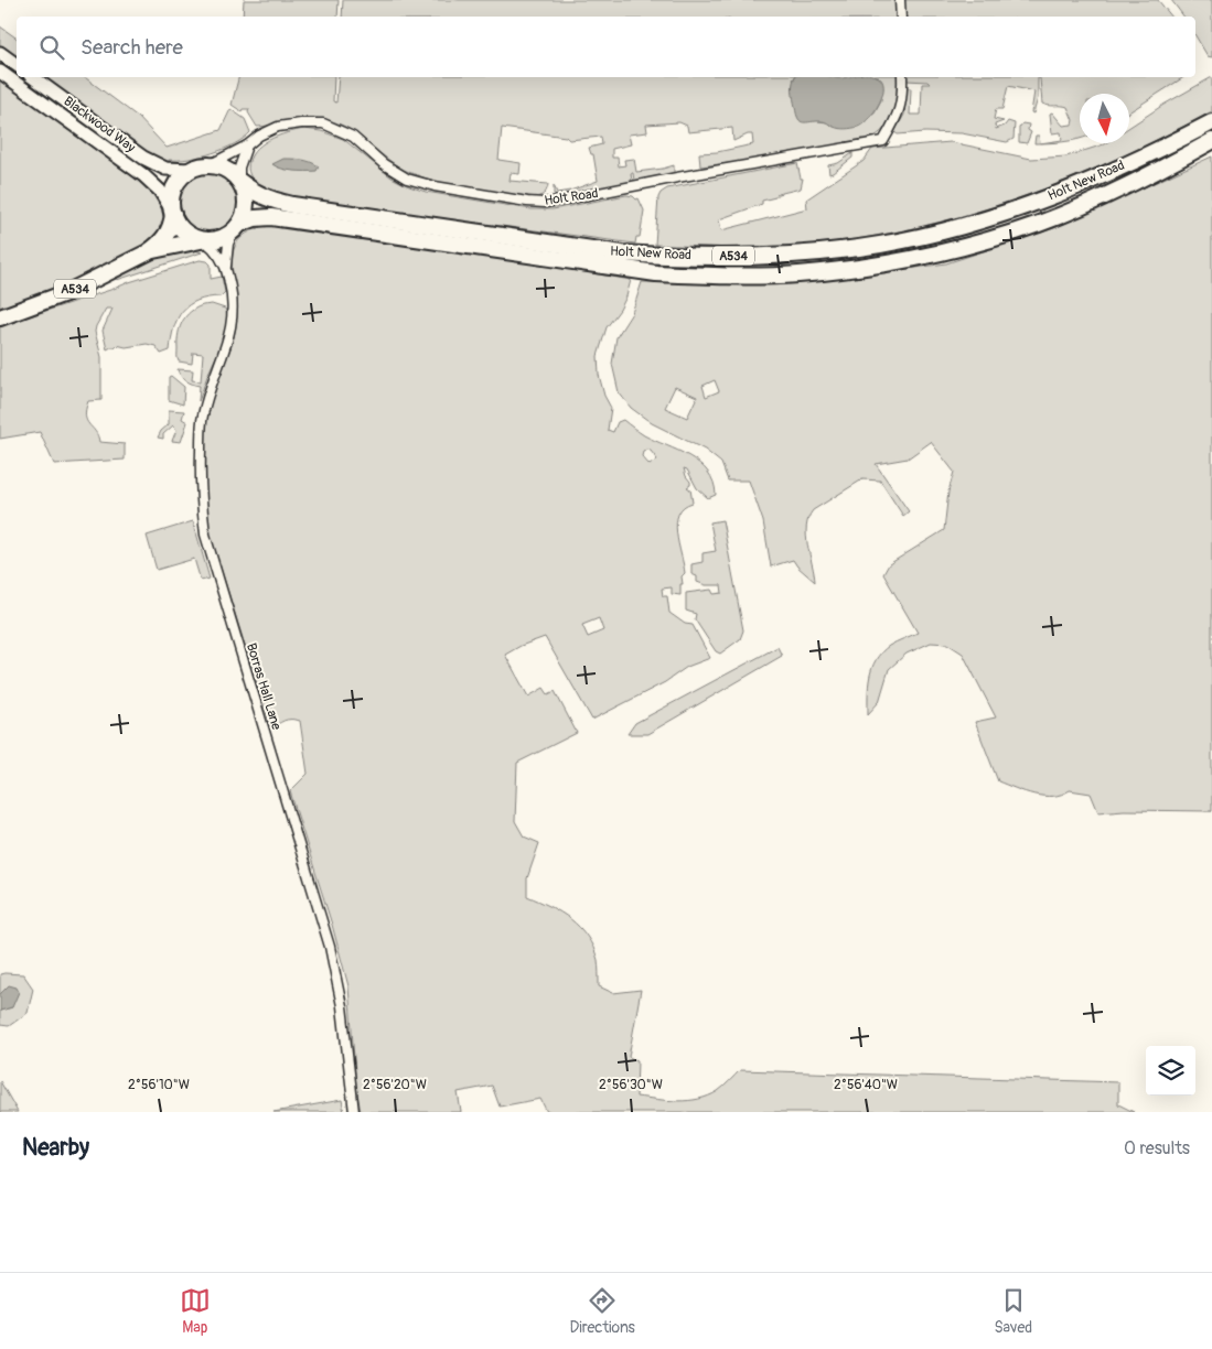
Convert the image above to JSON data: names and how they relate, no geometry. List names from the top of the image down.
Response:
{
  "streets": {
    "highway": ["Holt New Road", "A534"],
    "street": ["Blackwood Way", "Holt Road", "Borras Hall Lane"]
  },
  "crossings": [
    ["Blackwood Way", "Holt New Road"],
    ["Blackwood Way", "Holt Road"],
    ["Blackwood Way", "A534"],
    ["Blackwood Way", "Borras Hall Lane"],
    ["Holt New Road", "Holt Road"],
    ["Holt New Road", "A534"],
    ["Holt New Road", "Borras Hall Lane"],
    ["Holt Road", "A534"],
    ["Holt Road", "Borras Hall Lane"],
    ["A534", "Borras Hall Lane"]
  ],
  "north": "bottom",
  "page": {
    "search": "Search here",
    "heading": ["Nearby", "0 results"],
    "nav": ["Map", "Directions", "Saved"]
  },
  "coordinates": [
    "2°56'10\"W",
    "2°56'20\"W",
    "2°56'30\"W",
    "2°56'40\"W"
  ]
}
